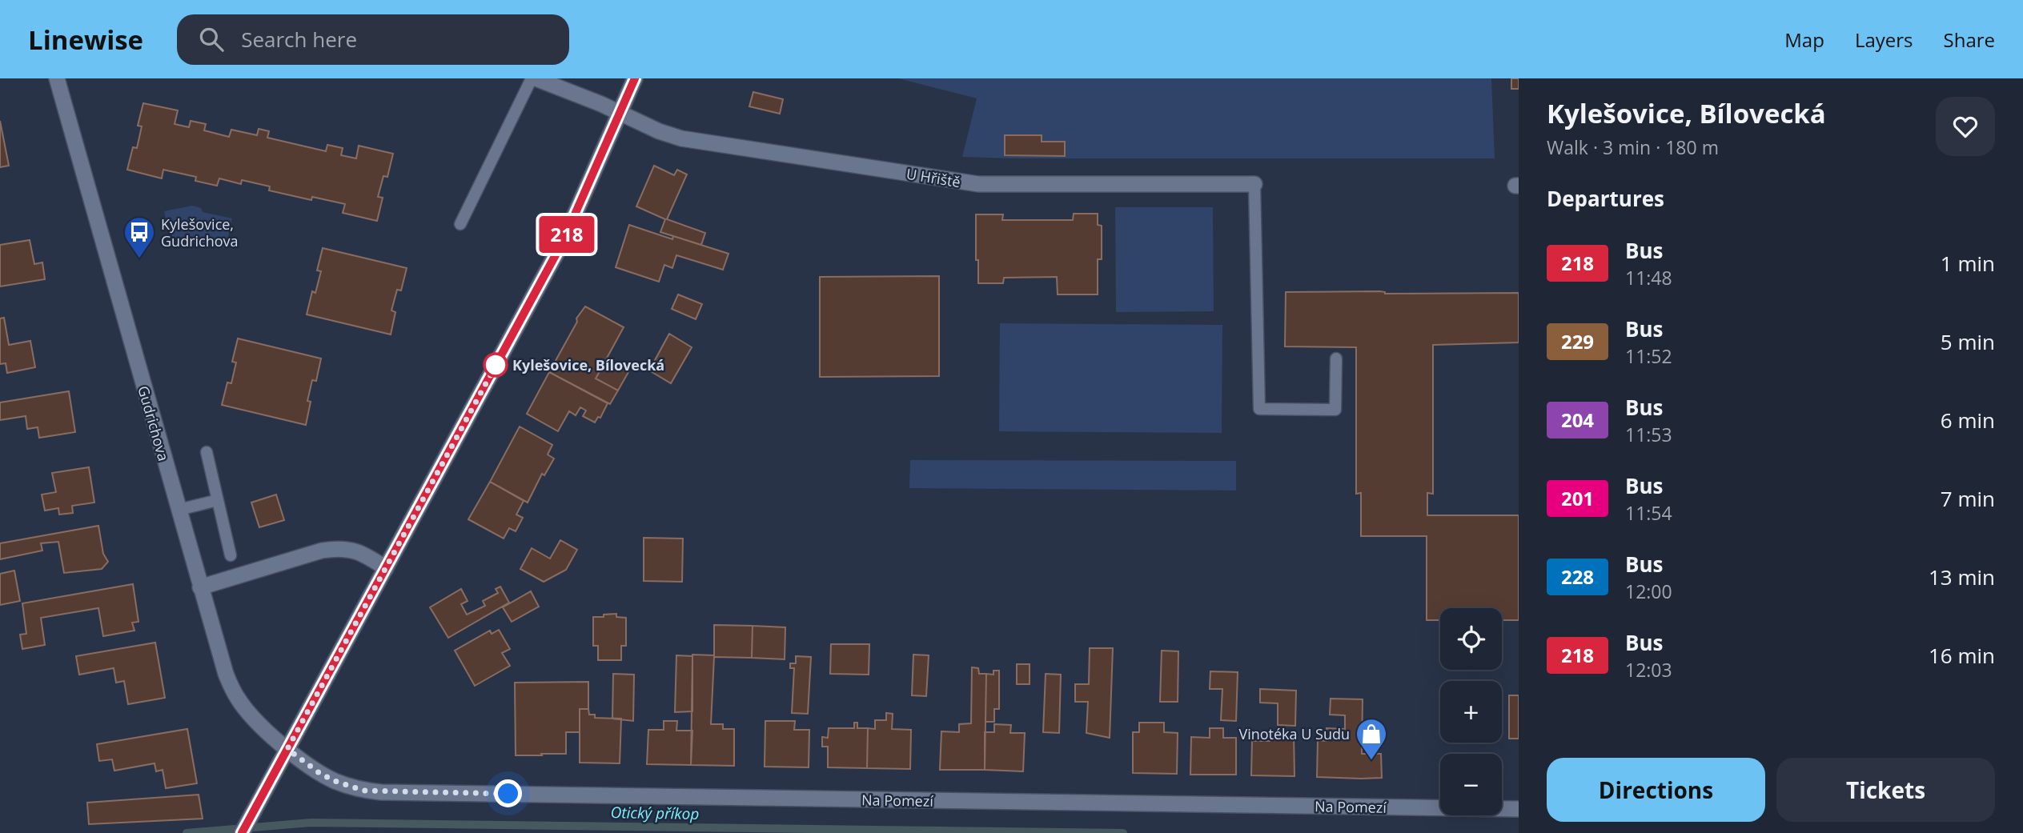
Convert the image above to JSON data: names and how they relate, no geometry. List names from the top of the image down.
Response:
{
  "streets": {
    "street": ["U Hřiště", "Gudrichova", "Na Pomezí"]
  },
  "crossings": [
    ["Gudrichova", "Na Pomezí"]
  ],
  "water": ["Otický příkop"],
  "places": {
    "bus stop": ["Kylešovice, Gudrichova"],
    "other": ["Kylešovice, Bílovecká"],
    "shop": ["Vinotéka U Sudu"]
  },
  "lines": ["bus line 218"],
  "page": {
    "header": "Linewise",
    "search": "Search here",
    "nav": ["Map", "Layers", "Share"],
    "on_map": "218",
    "heading": [
      ["Kylešovice, Bílovecká", "Walk · 3 min · 180 m"],
      "Departures"
    ],
    "list": [
      {
        "mark": "218",
        "name": "Bus",
        "note": "11:48",
        "value": "1 min"
      },
      {
        "mark": "229",
        "name": "Bus",
        "note": "11:52",
        "value": "5 min"
      },
      {
        "mark": "204",
        "name": "Bus",
        "note": "11:53",
        "value": "6 min"
      },
      {
        "mark": "201",
        "name": "Bus",
        "note": "11:54",
        "value": "7 min"
      },
      {
        "mark": "228",
        "name": "Bus",
        "note": "12:00",
        "value": "13 min"
      },
      {
        "mark": "218",
        "name": "Bus",
        "note": "12:03",
        "value": "16 min"
      }
    ],
    "map_buttons": ["+", "−"],
    "buttons": ["Directions", "Tickets"]
  }
}
